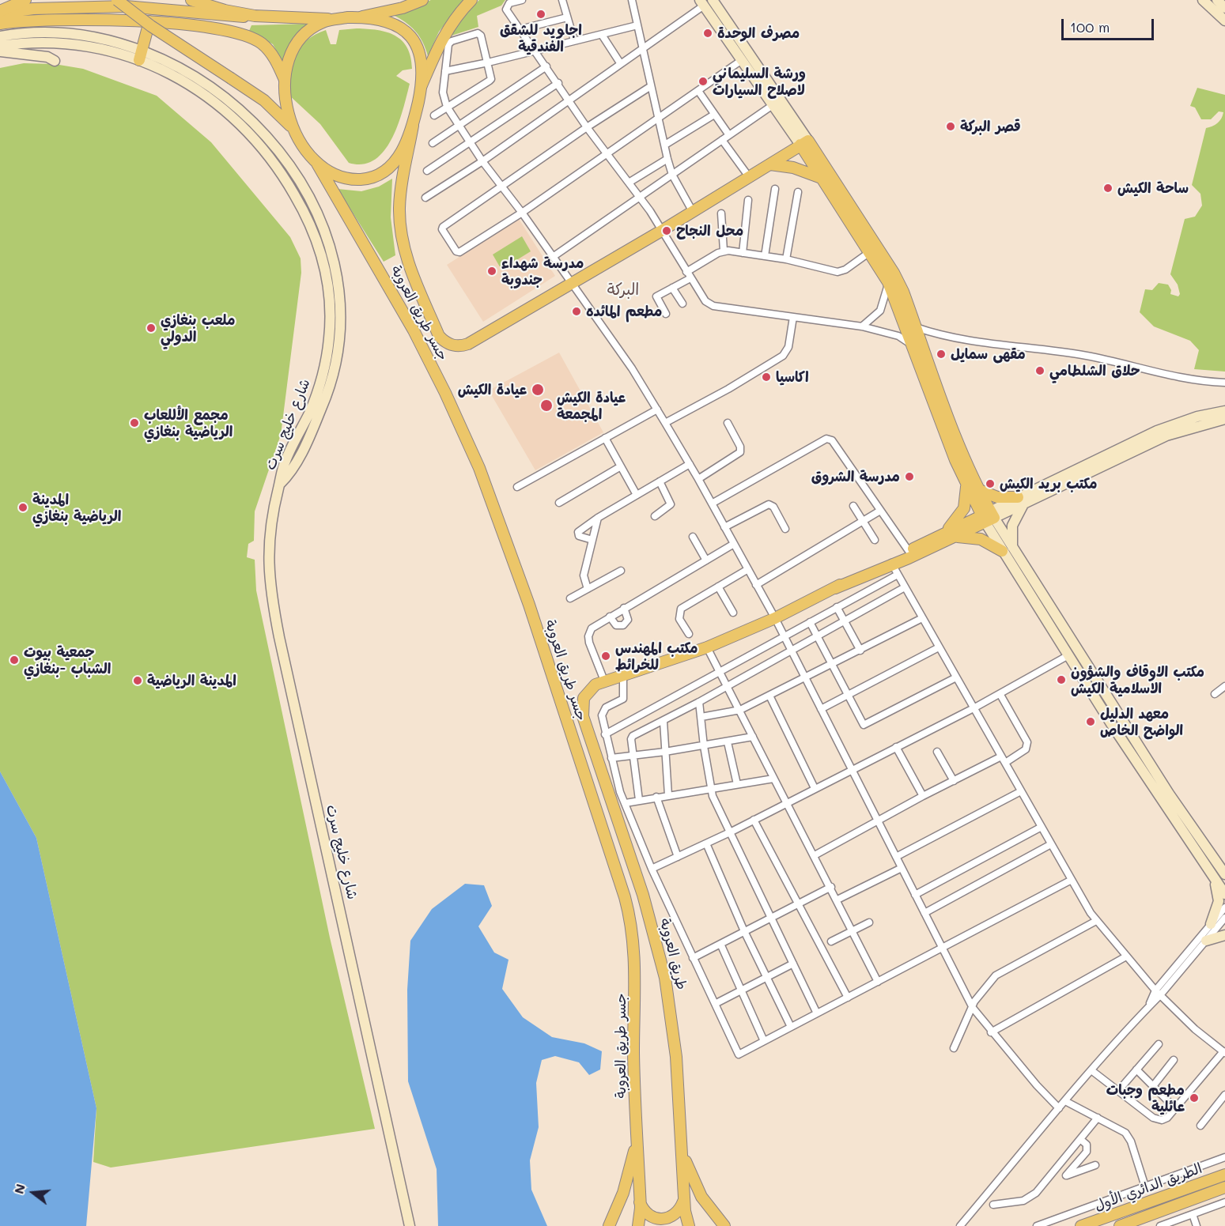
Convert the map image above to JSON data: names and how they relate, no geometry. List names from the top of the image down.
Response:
{
  "streets": {
    "main road": [
      "جسر طريق العروبة",
      "شارع خليج سرت",
      "طريق العروبة",
      "الطريق الدائري الأول"
    ]
  },
  "districts": ["البركة"],
  "places": [
    "اجاويد للشقق الفندقية",
    "مصرف الوحدة",
    "ورشة السليماني لاصلاح السيارات",
    "قصر البركة",
    "ساحة الكيش",
    "محل النجاح",
    "مدرسة شهداء جندوبة",
    "مطعم المائده",
    "ملعب بنغازي الدولي",
    "مقهى سمايل",
    "حلاق الشلطامي",
    "اكاسيا",
    "عيادة الكيش",
    "عيادة الكيش المجمعة",
    "مجمع الأللعاب الرياضية بنغازي",
    "مدرسة الشروق",
    "مكتب بريد الكيش",
    "المدينة الرياضية بنغازي",
    "مكتب المهندس للخرائط",
    "جمعية بيوت الشباب -بنغازي",
    "مكتب الاوقاف والشؤون الاسلامية الكيش",
    "المدينة الرياضية",
    "معهد الدليل الواضح الخاص",
    "مطعم وجبات عائلية"
  ],
  "scale_bar": "100 m",
  "north": "left"
}
